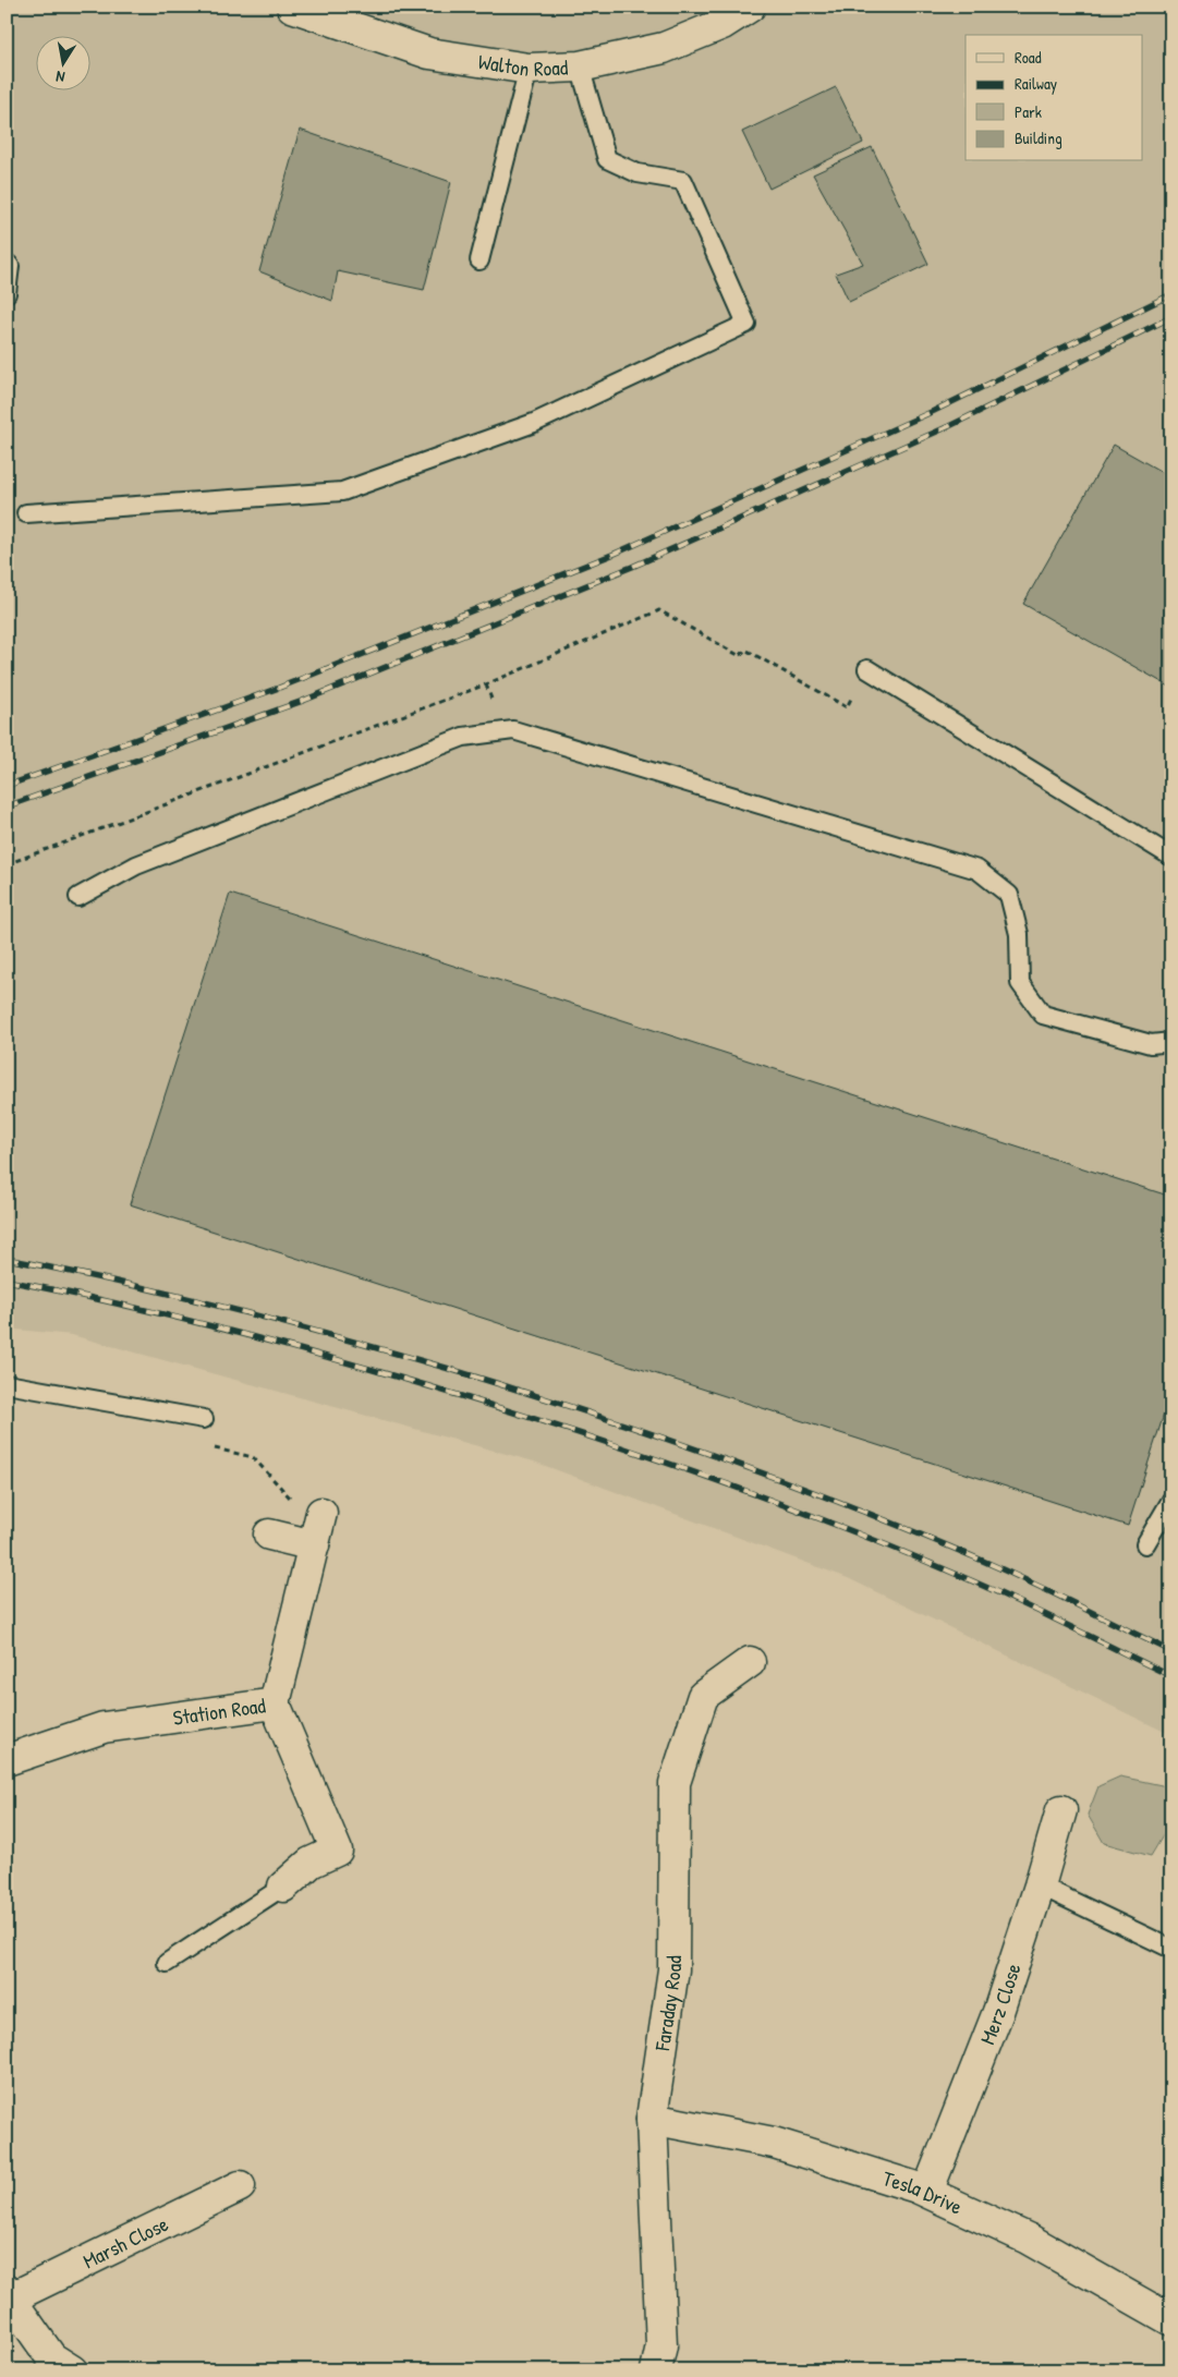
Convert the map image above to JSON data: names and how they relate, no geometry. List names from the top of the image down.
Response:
{
  "streets": {
    "street": [
      "Walton Road",
      "Station Road",
      "Faraday Road",
      "Merz Close",
      "Tesla Drive",
      "Marsh Close"
    ]
  },
  "crossings": [
    ["Faraday Road", "Tesla Drive"],
    ["Merz Close", "Tesla Drive"]
  ],
  "legend": [
    "Road",
    "Railway",
    "Park",
    "Building"
  ],
  "north": "bottom"
}
